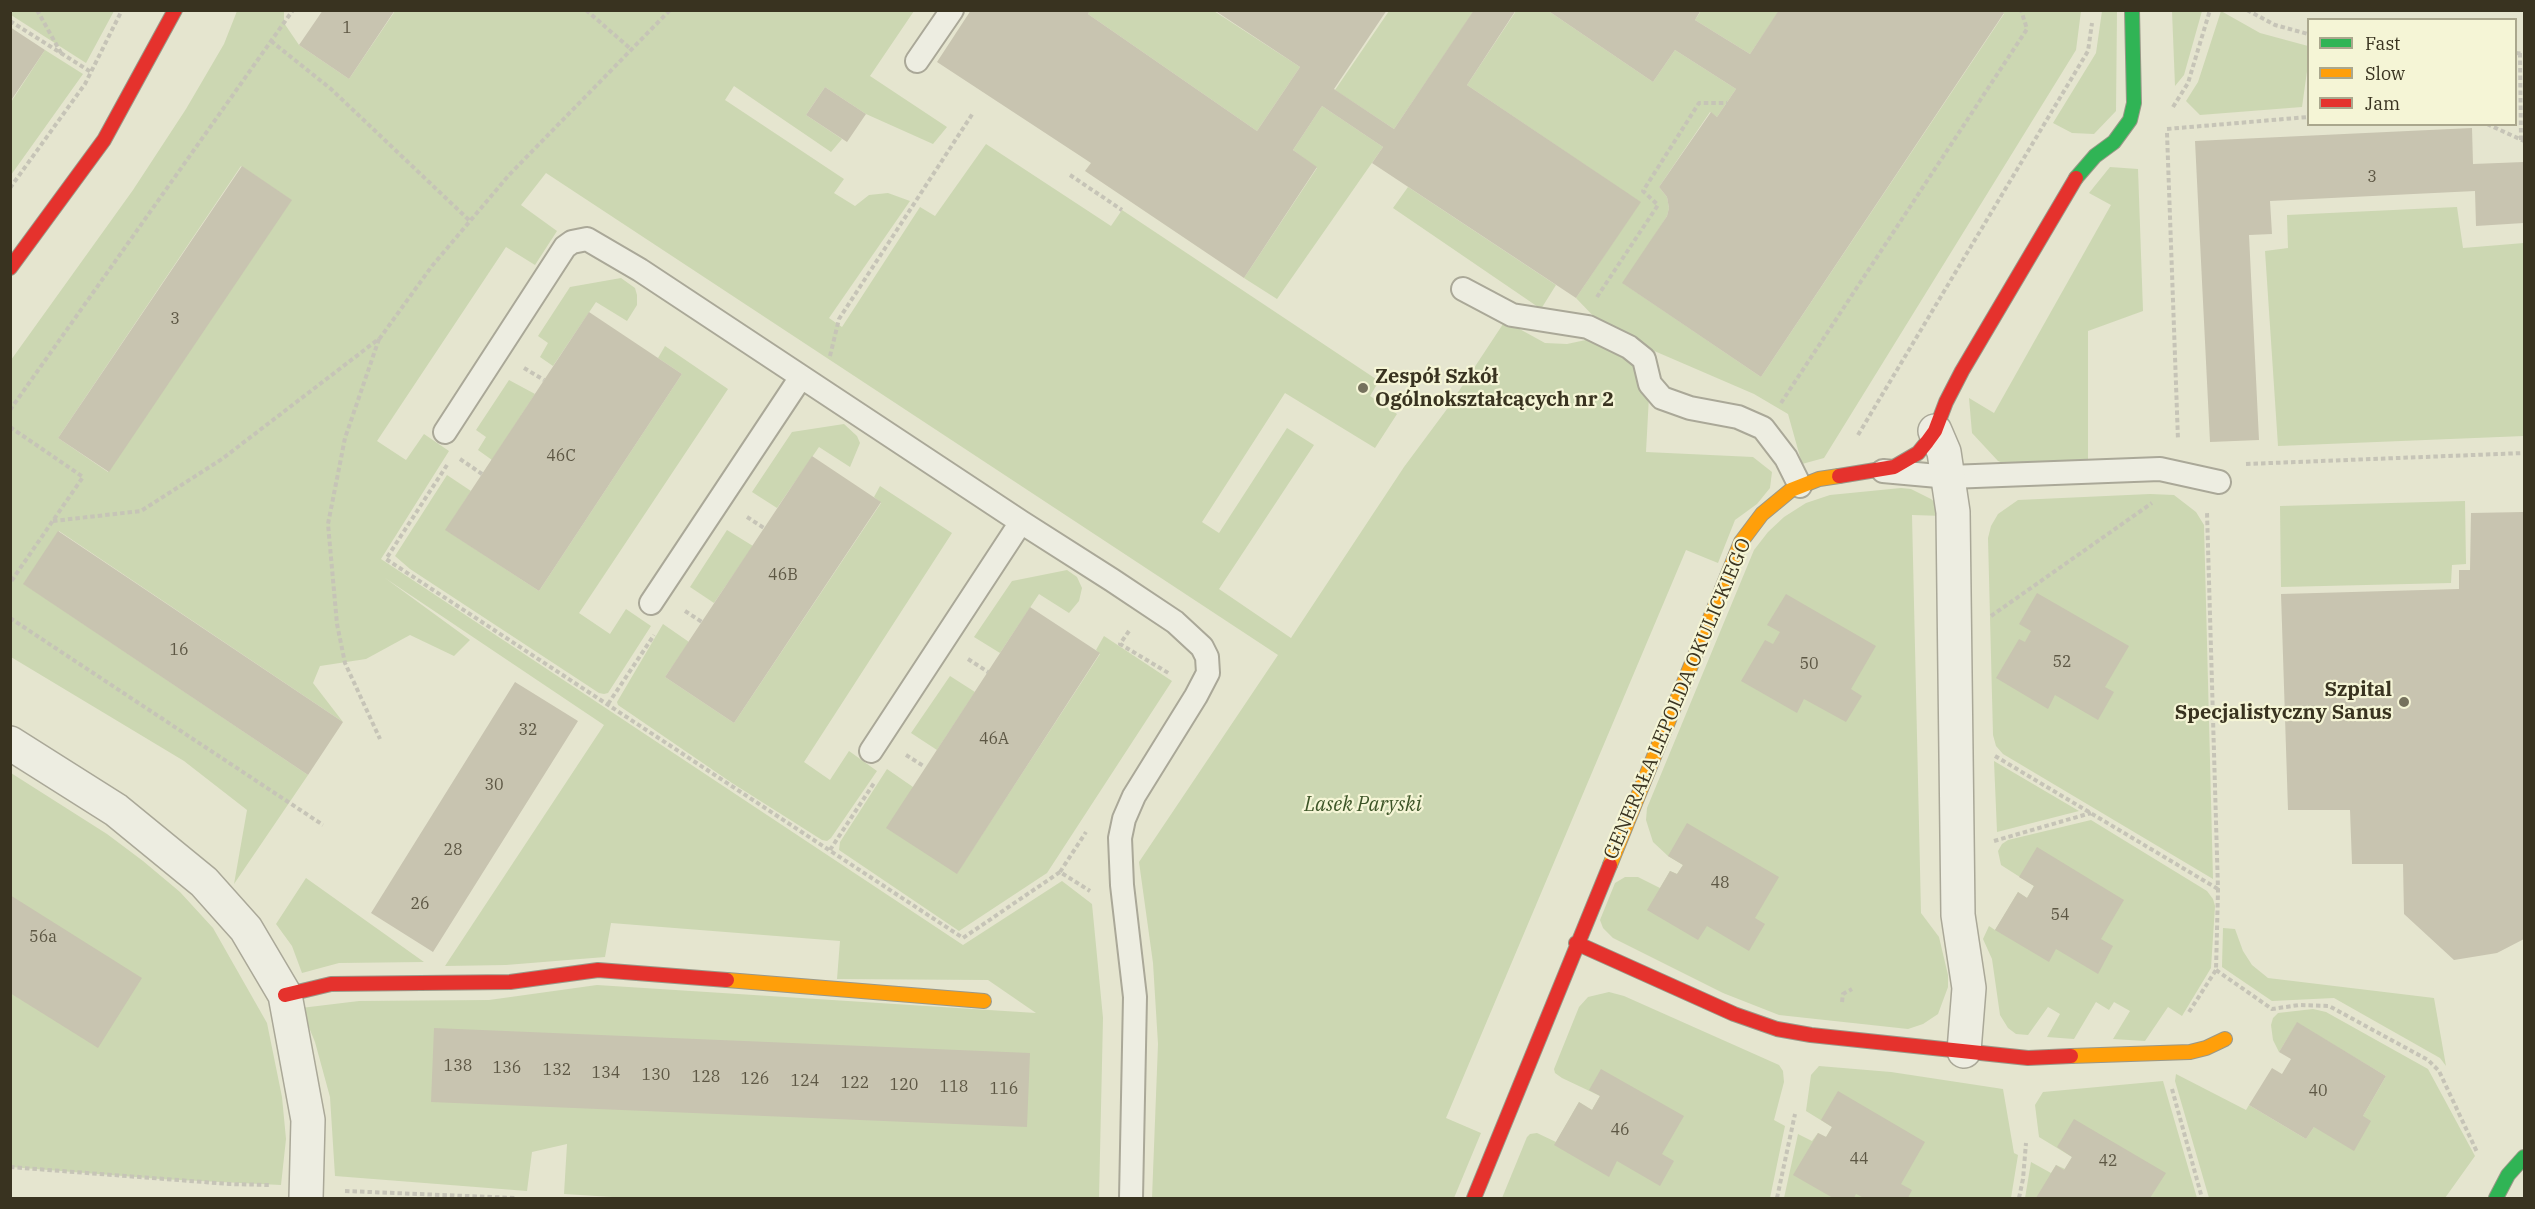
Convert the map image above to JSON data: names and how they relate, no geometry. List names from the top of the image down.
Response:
{
  "streets": {
    "street": ["GENERAŁA LEPOLDA OKULICKIEGO"]
  },
  "parks": ["Lasek Paryski"],
  "places": ["Zespół Szkół Ogólnokształcących nr 2", "Szpital Specjalistyczny Sanus"],
  "house_numbers": [
    "1",
    "3",
    "3",
    "46C",
    "46B",
    "16",
    "52",
    "50",
    "32",
    "46A",
    "30",
    "28",
    "48",
    "26",
    "54",
    "56a",
    "138",
    "136",
    "132",
    "134",
    "130",
    "128",
    "126",
    "124",
    "122",
    "120",
    "118",
    "116",
    "40",
    "46",
    "44",
    "42"
  ],
  "legend": ["Fast", "Slow", "Jam"]
}
